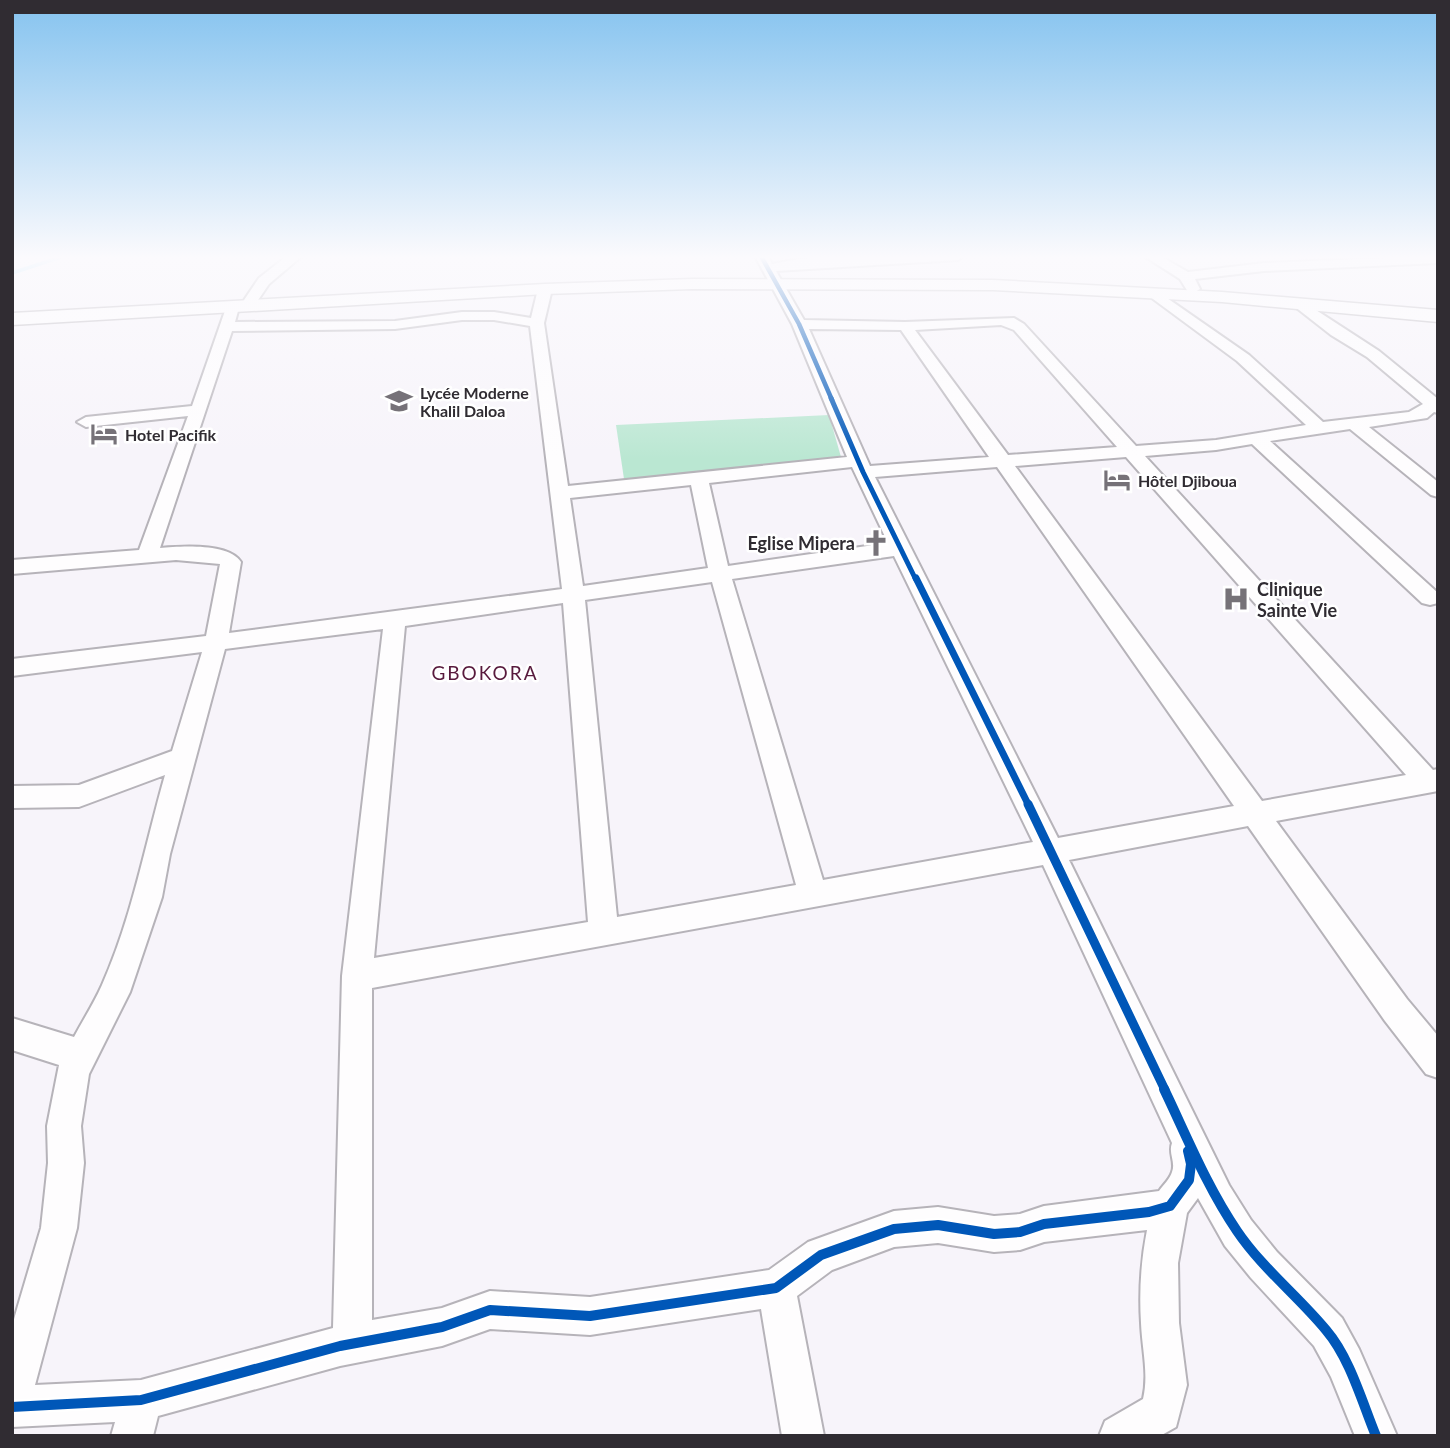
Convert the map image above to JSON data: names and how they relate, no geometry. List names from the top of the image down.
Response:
{
  "districts": ["GBOKORA"],
  "places": {
    "school or university": ["Lycée Moderne Khalil Daloa"],
    "hotel": ["Hotel Pacifik", "Hôtel Djiboua"],
    "church": ["Eglise Mipera"],
    "hospital": ["Clinique Sainte Vie"]
  }
}
